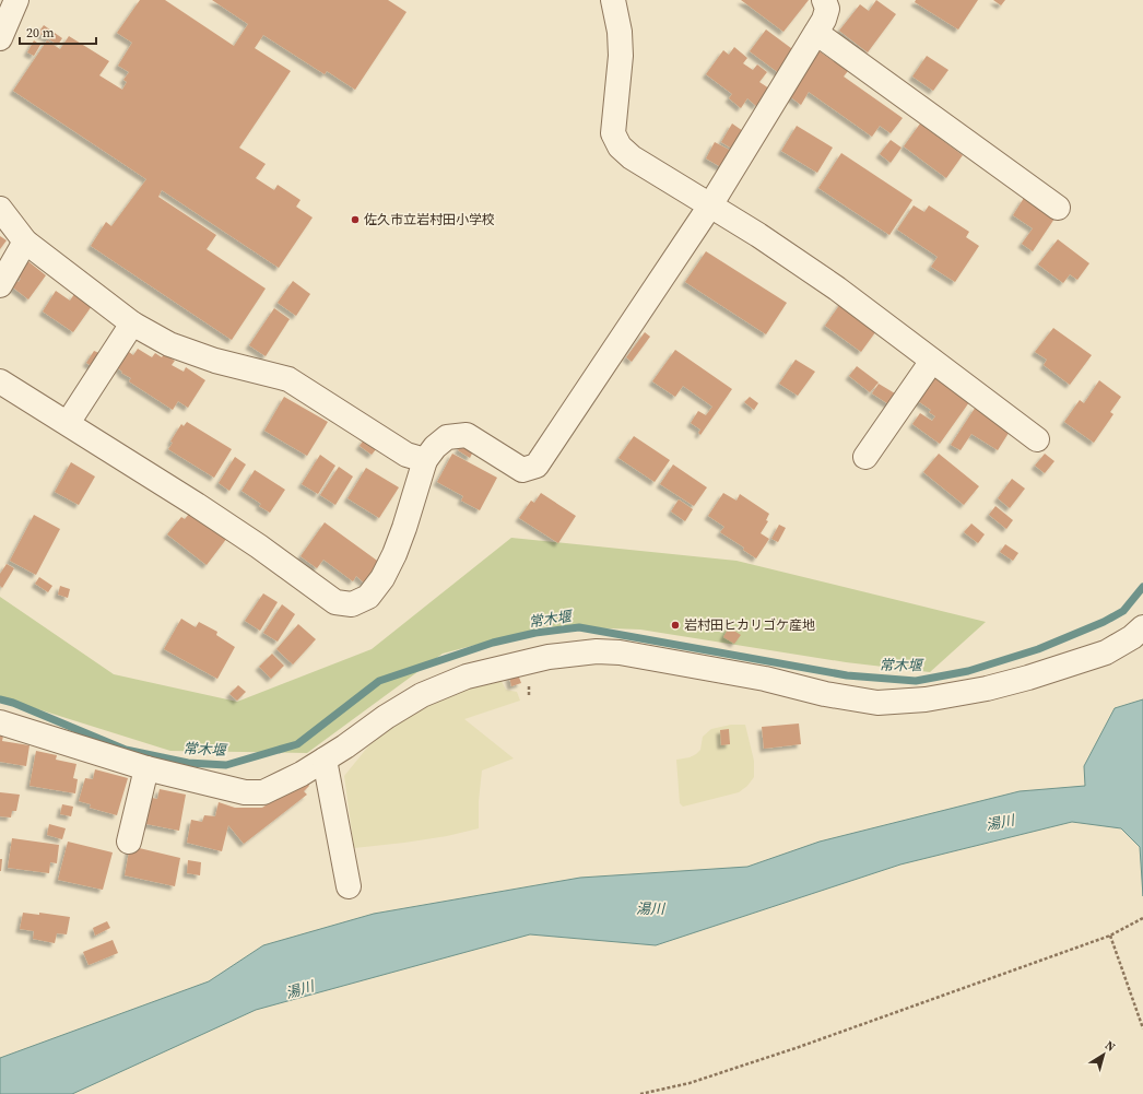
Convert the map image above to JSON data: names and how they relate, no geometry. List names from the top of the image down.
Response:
{
  "water": ["常木堰", "湯川"],
  "places": ["佐久市立岩村田小学校", "岩村田ヒカリゴケ産地"],
  "scale_bar": "20 m",
  "north": "top right"
}
